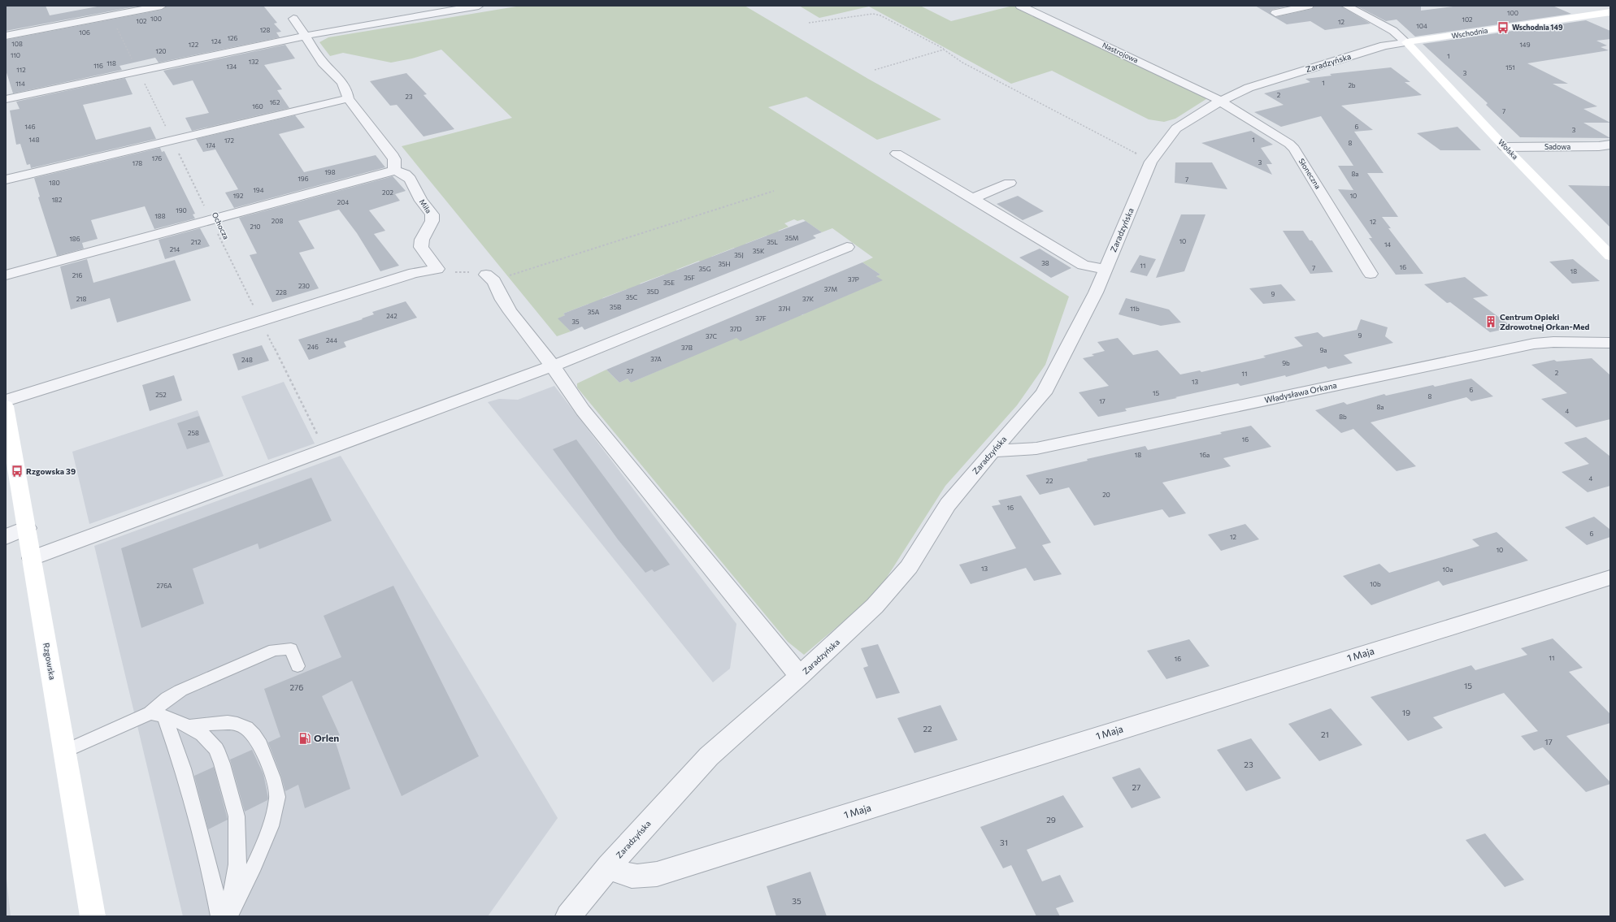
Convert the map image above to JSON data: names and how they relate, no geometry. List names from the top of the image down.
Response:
{
  "streets": {
    "street": [
      "Wschodnia",
      "Nastrojowa",
      "Zaradzyńska",
      "Sadowa",
      "Wolska",
      "Słoneczna",
      "Miła",
      "Władysława Orkana",
      "1 Maja",
      "Rzgowska"
    ],
    "path": ["Ochocza"]
  },
  "crossings": [
    ["Wschodnia", "Zaradzyńska"],
    ["Wschodnia", "Wolska"],
    ["Nastrojowa", "Zaradzyńska"],
    ["Nastrojowa", "Słoneczna"],
    ["Zaradzyńska", "Wolska"],
    ["Zaradzyńska", "Słoneczna"],
    ["Zaradzyńska", "Władysława Orkana"],
    ["Zaradzyńska", "1 Maja"],
    ["Sadowa", "Wolska"]
  ],
  "places": {
    "bus stop": ["Wschodnia 149", "Rzgowska 39"],
    "building": ["Centrum Opieki Zdrowotnej Orkan-Med"],
    "fuel station": ["Orlen"]
  },
  "house_numbers": [
    "100",
    "100",
    "102",
    "102",
    "12",
    "104",
    "128",
    "106",
    "126",
    "124",
    "108",
    "122",
    "149",
    "120",
    "110",
    "1",
    "132",
    "118",
    "116",
    "134",
    "151",
    "112",
    "3",
    "1",
    "114",
    "2b",
    "2",
    "23",
    "162",
    "160",
    "7",
    "146",
    "6",
    "3",
    "148",
    "1",
    "172",
    "8",
    "174",
    "176",
    "3",
    "178",
    "198",
    "8a",
    "196",
    "7",
    "180",
    "194",
    "202",
    "192",
    "10",
    "182",
    "204",
    "190",
    "188",
    "208",
    "12",
    "210",
    "35M",
    "186",
    "10",
    "212",
    "35L",
    "14",
    "214",
    "35K",
    "35J",
    "38",
    "35H",
    "11",
    "16",
    "7",
    "35G",
    "18",
    "216",
    "35F",
    "37P",
    "35E",
    "230",
    "37M",
    "35D",
    "228",
    "9",
    "35C",
    "218",
    "37K",
    "35B",
    "37H",
    "11b",
    "35A",
    "242",
    "37F",
    "35",
    "37D",
    "9",
    "37C",
    "244",
    "246",
    "37B",
    "9a",
    "37A",
    "248",
    "9b",
    "37",
    "2",
    "11",
    "13",
    "6",
    "15",
    "252",
    "8",
    "17",
    "8a",
    "4",
    "8b",
    "258",
    "16",
    "18",
    "16a",
    "4",
    "22",
    "20",
    "16",
    "6",
    "12",
    "10",
    "13",
    "10a",
    "10b",
    "276A",
    "11",
    "16",
    "15",
    "276",
    "19",
    "22",
    "21",
    "17",
    "23",
    "27",
    "29",
    "31",
    "35"
  ]
}
